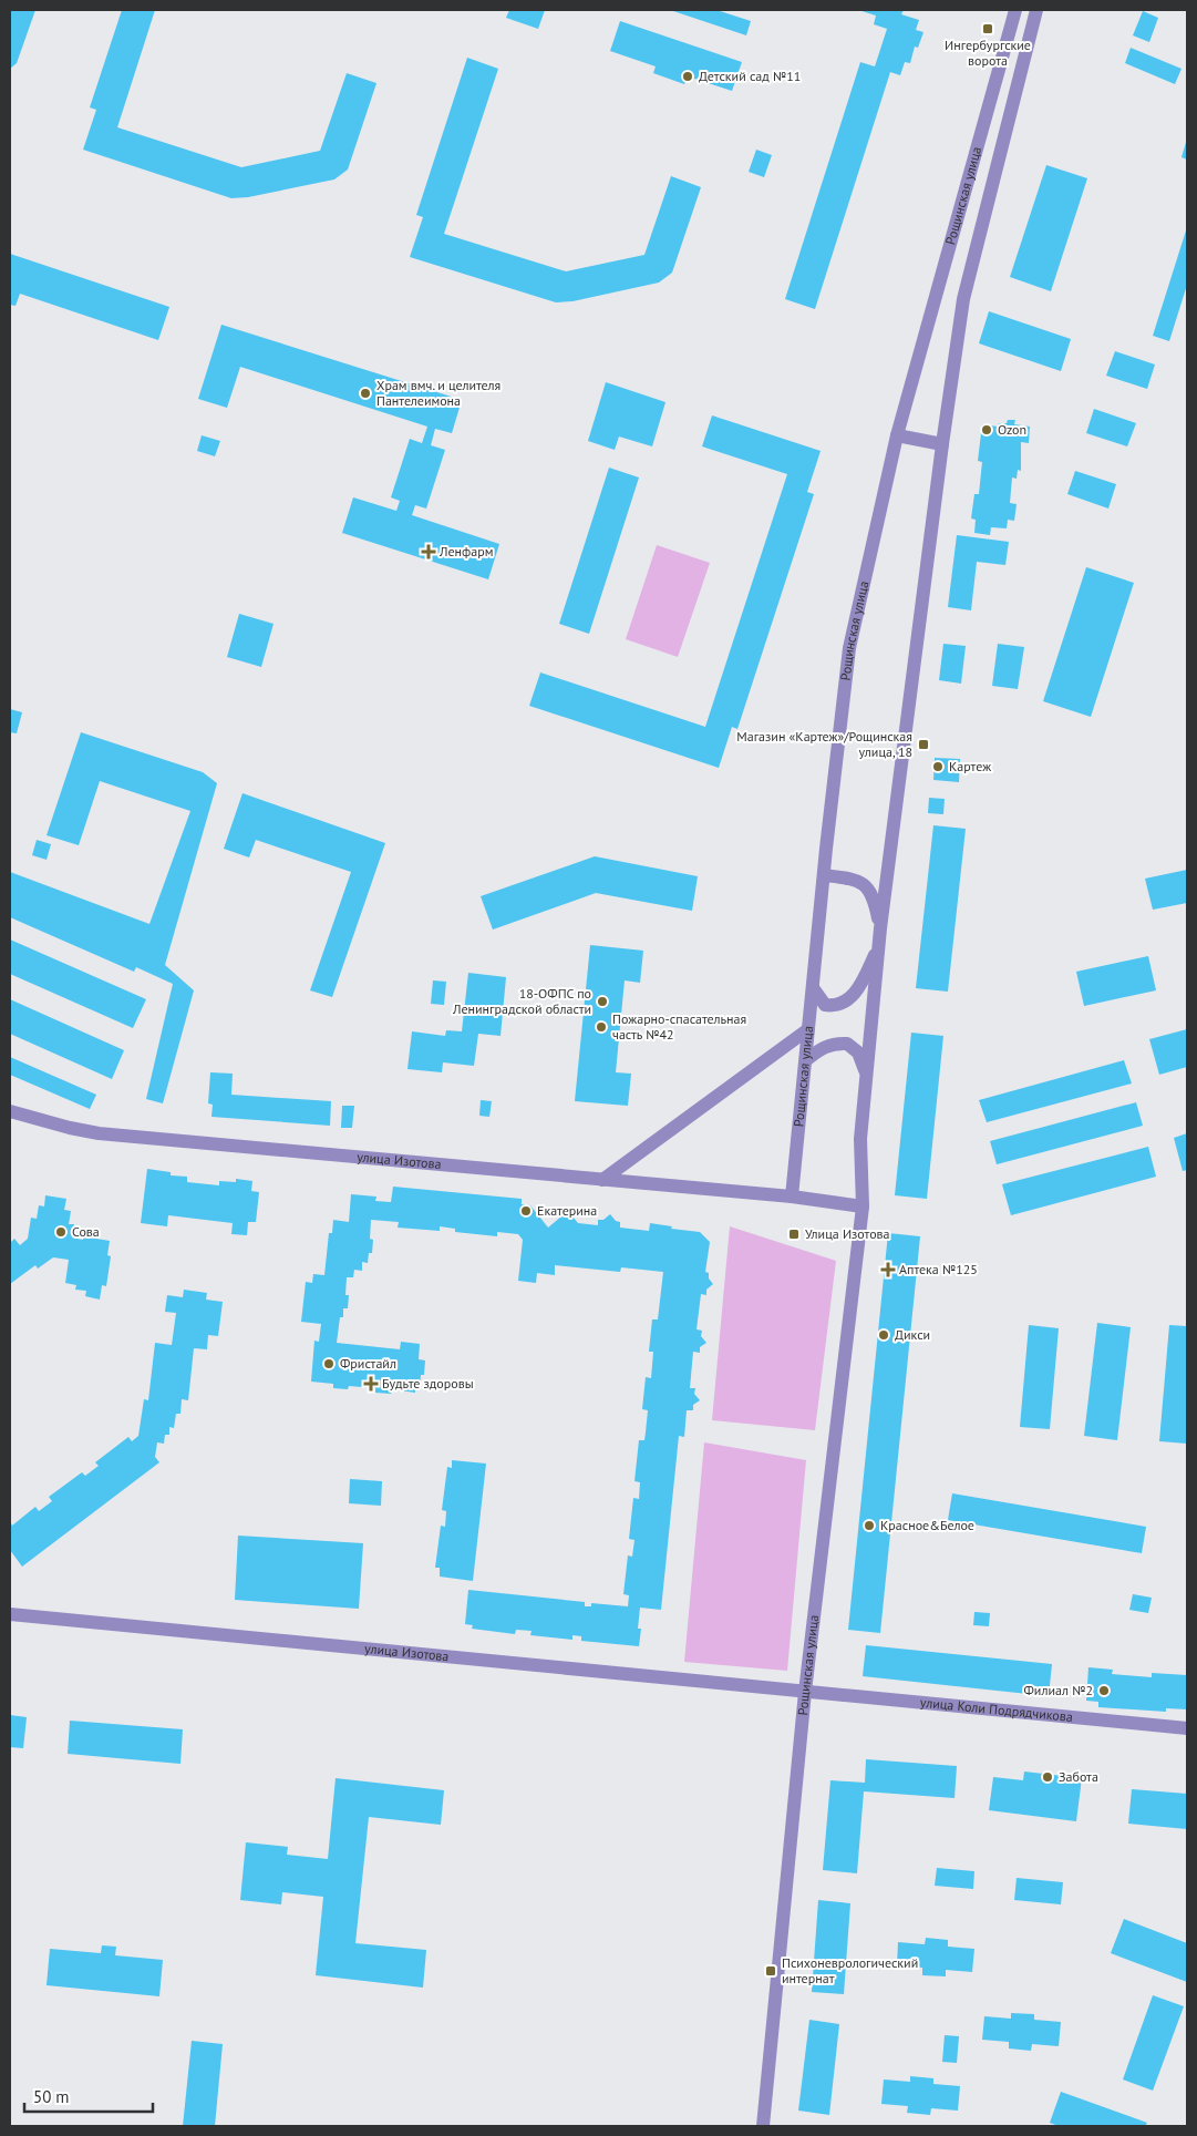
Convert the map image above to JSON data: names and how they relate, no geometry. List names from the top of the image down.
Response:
{
  "streets": {
    "street": ["Рощинская улица", "улица Изотова", "улица Коли Подрядчикова"]
  },
  "crossings": [
    ["Рощинская улица", "улица Изотова"],
    ["Рощинская улица", "улица Коли Подрядчикова"],
    ["улица Изотова", "улица Коли Подрядчикова"]
  ],
  "places": {
    "transit": [
      "Ингербургские ворота",
      "Магазин «Картеж»/Рощинская улица, 18",
      "Улица Изотова",
      "Психоневрологический интернат"
    ],
    "other": [
      "Детский сад №11",
      "Храм вмч. и целителя Пантелеимона",
      "Ozon",
      "Картеж",
      "18-ОФПС по Ленинградской области",
      "Пожарно-спасательная часть №42",
      "Екатерина",
      "Сова",
      "Дикси",
      "Фристайл",
      "Красное&Белое",
      "Филиал №2",
      "Забота"
    ],
    "health": ["Ленфарм", "Аптека №125", "Будьте здоровы"]
  },
  "scale_bar": "50 m"
}
